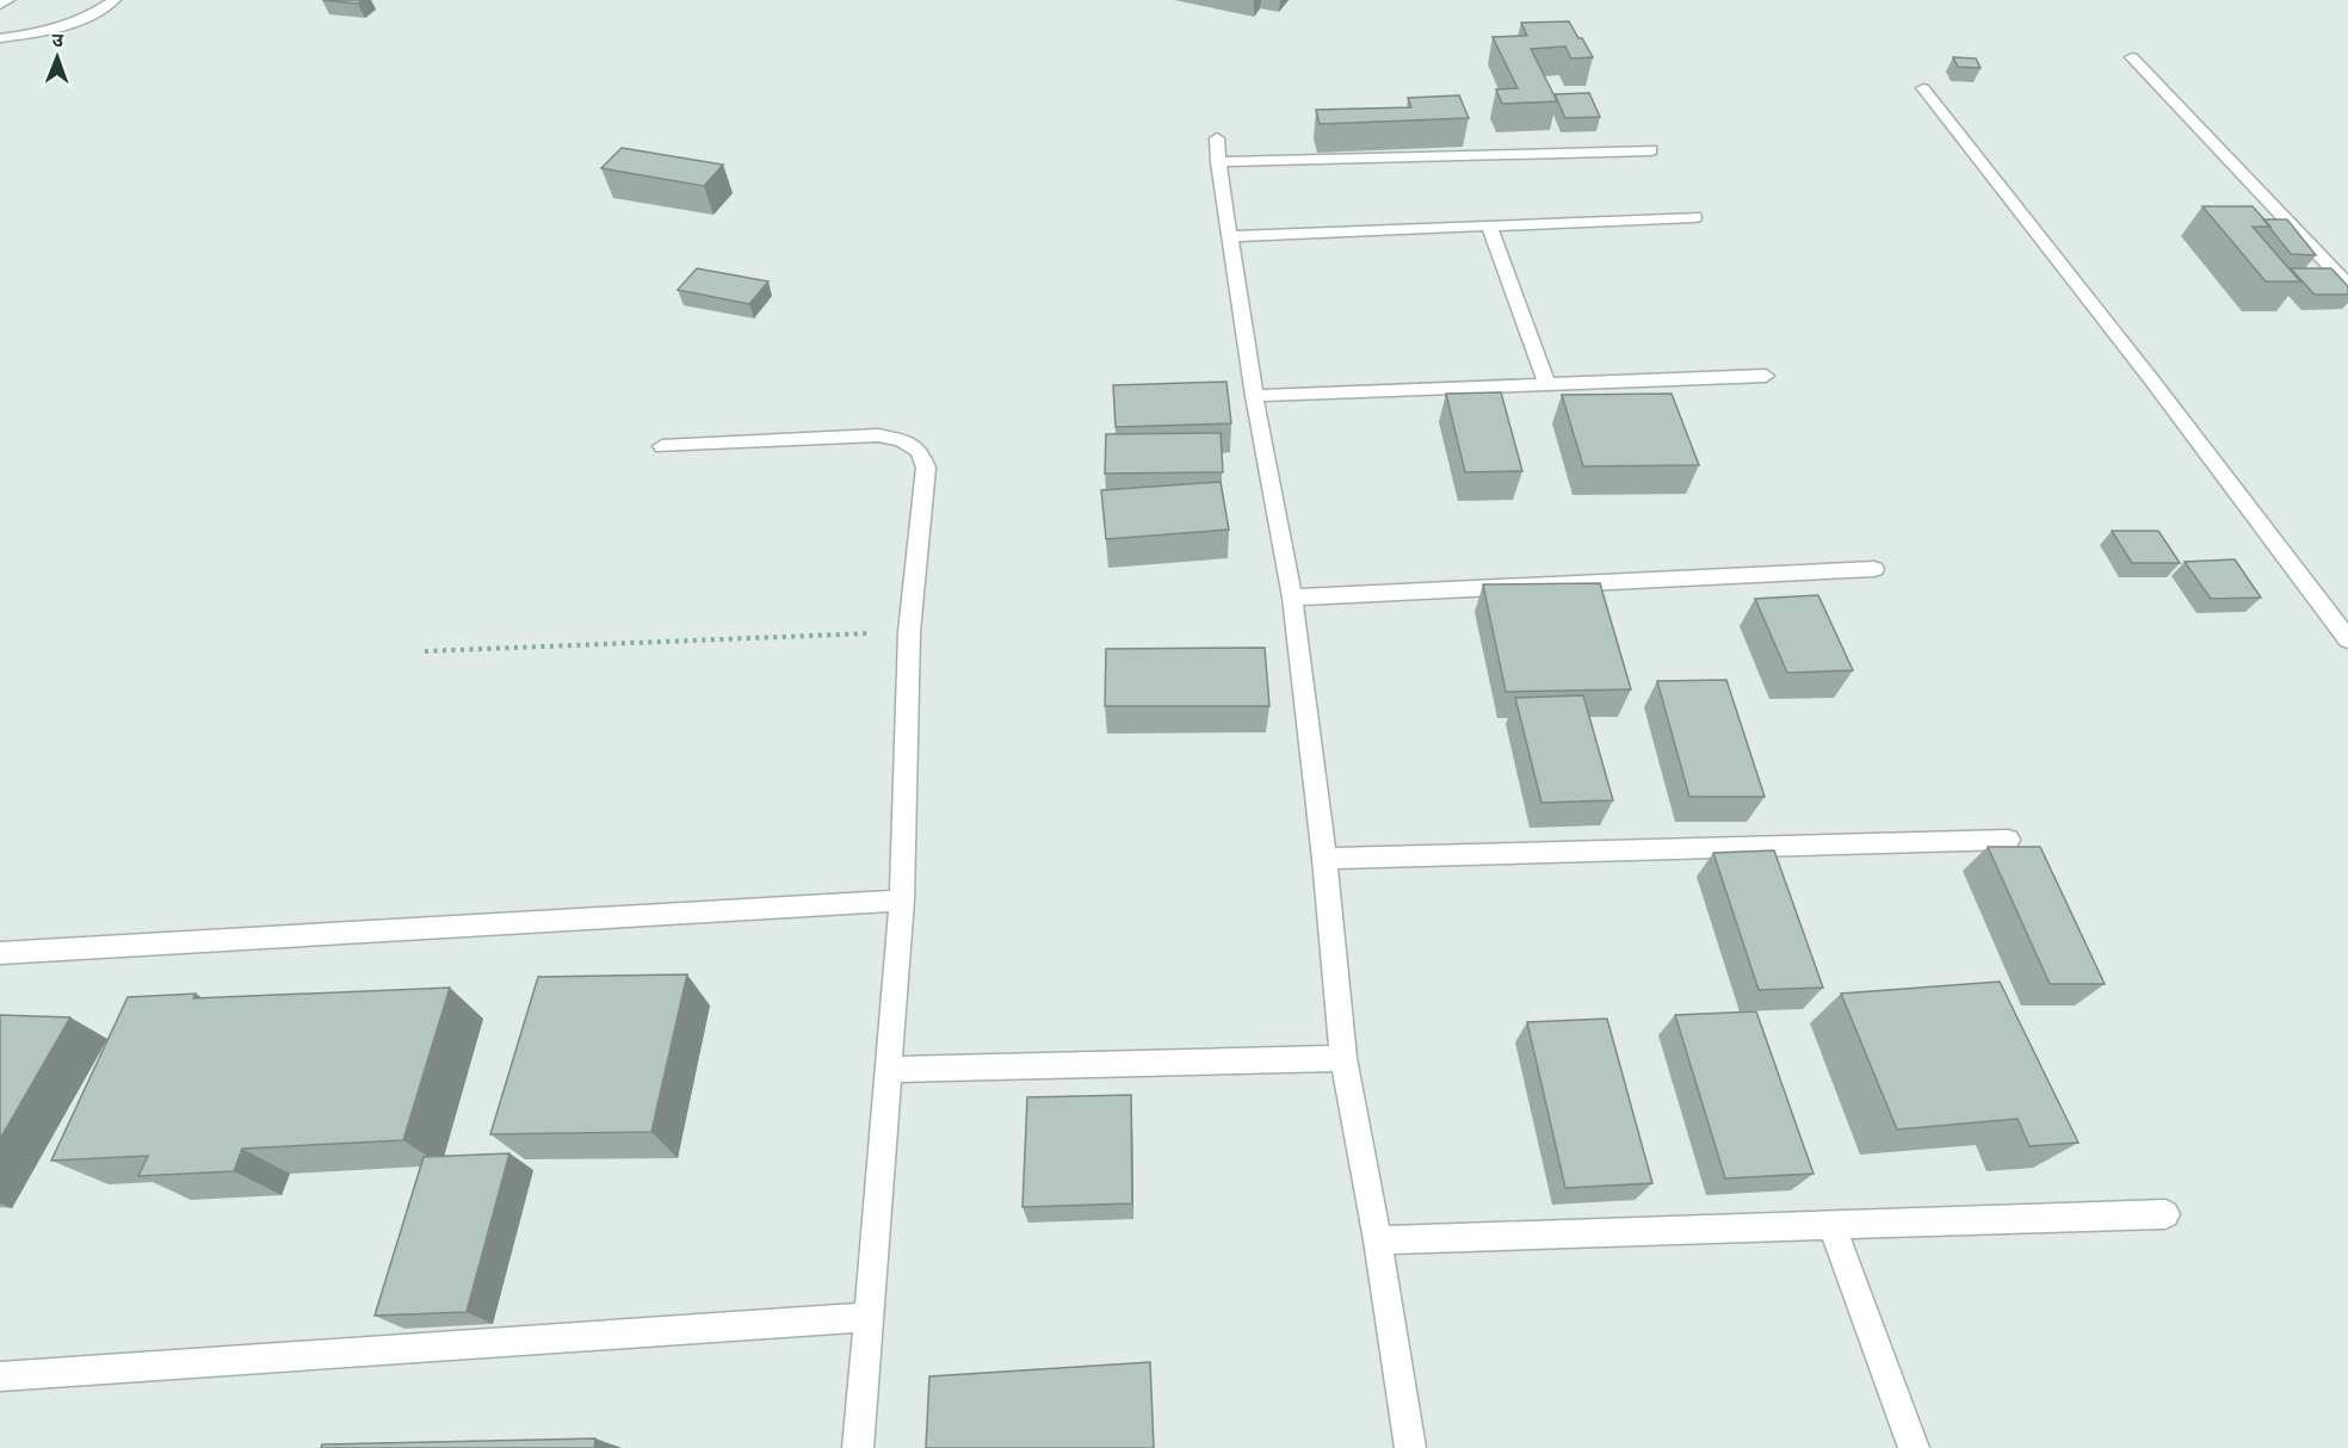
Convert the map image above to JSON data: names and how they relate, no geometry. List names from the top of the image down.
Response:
{
  "north": "top"
}
